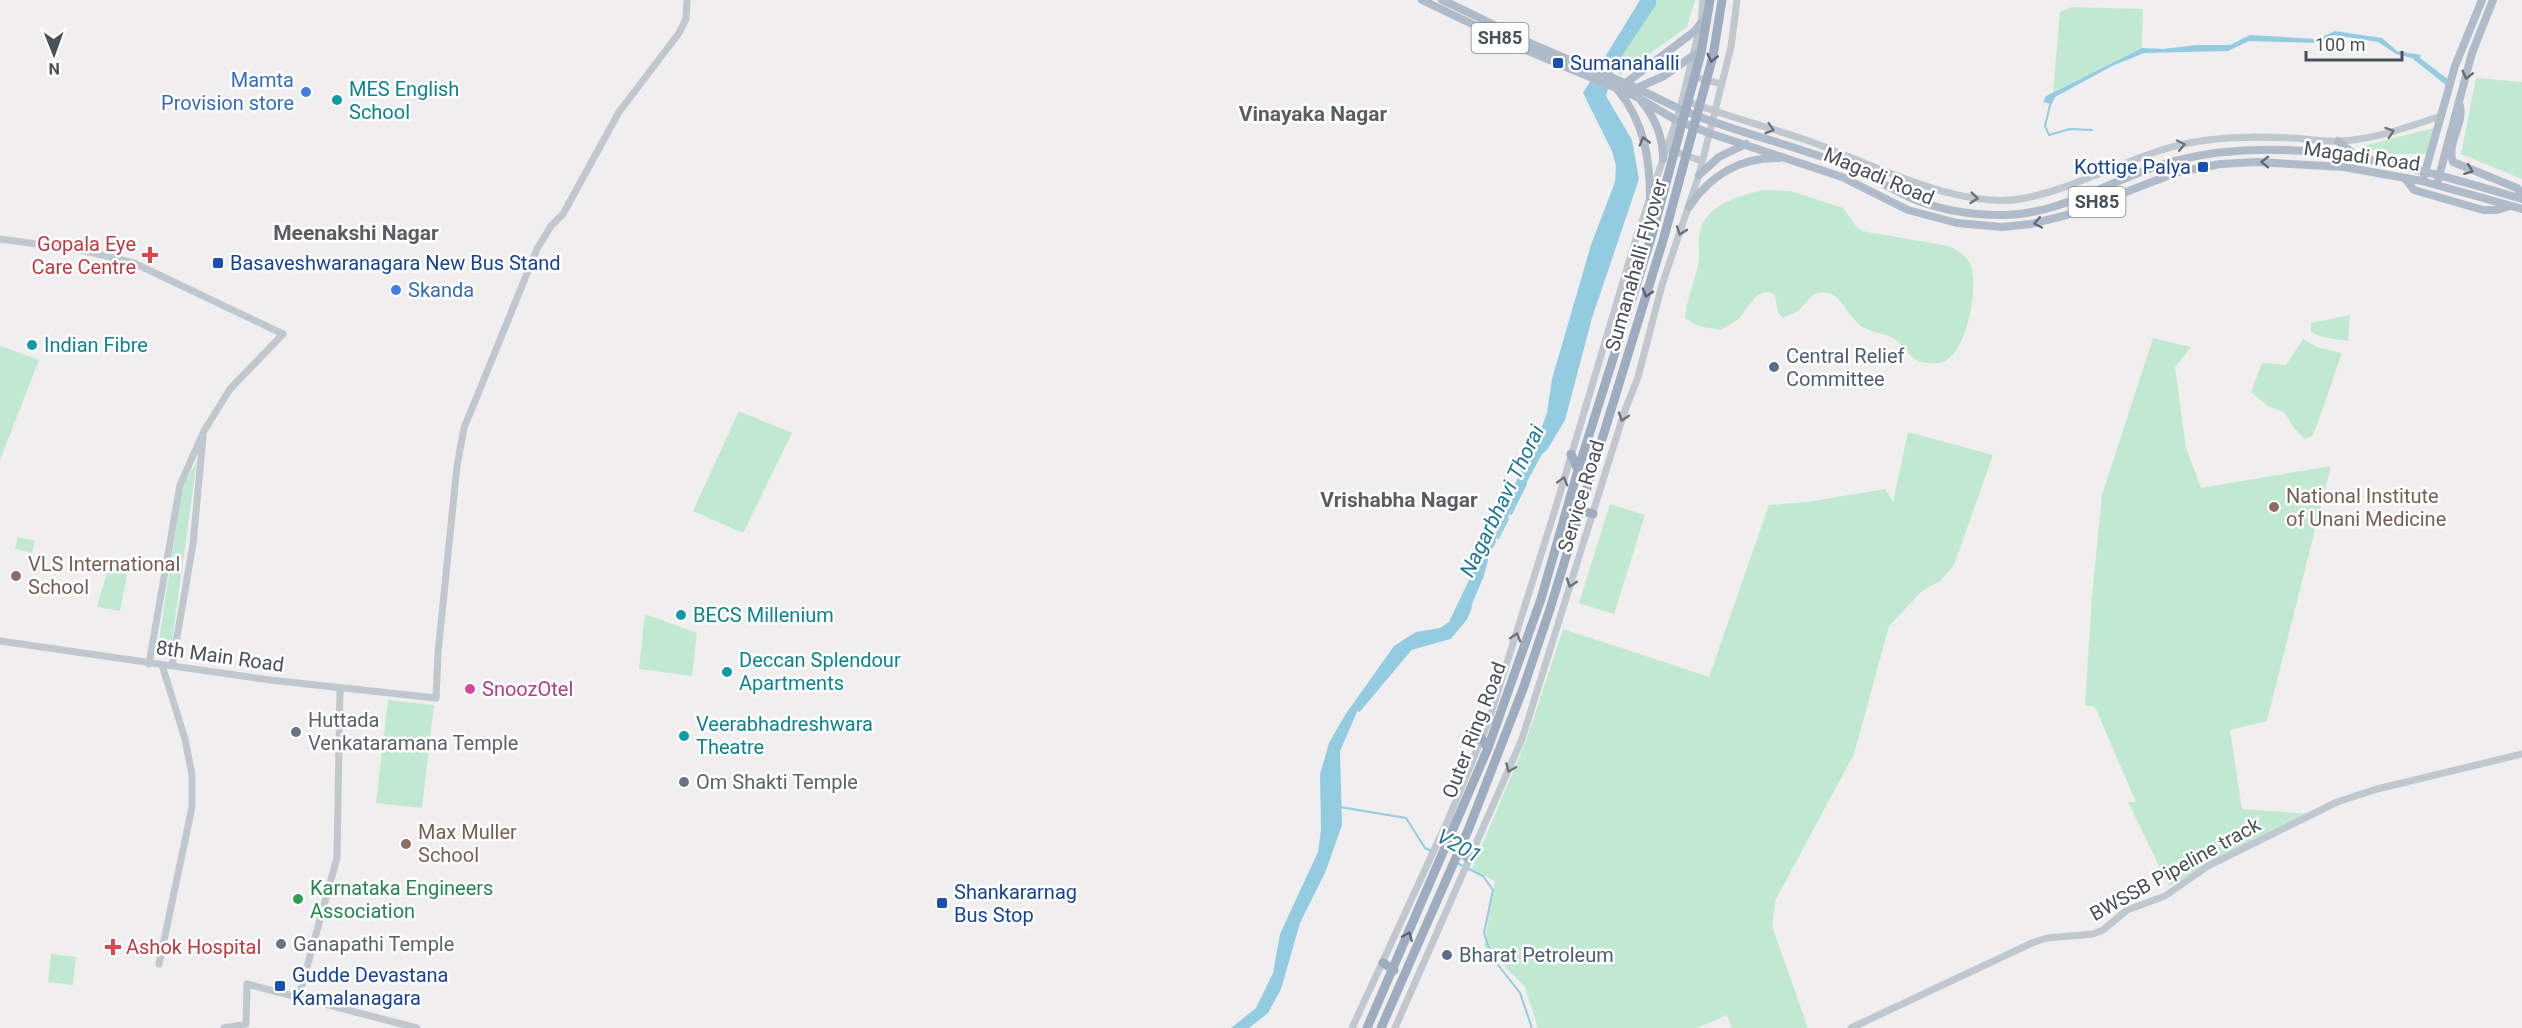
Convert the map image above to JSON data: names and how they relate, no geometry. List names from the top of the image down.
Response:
{
  "streets": {
    "highway": ["Sumanahalli Flyover", "Outer Ring Road"],
    "main road": ["SH85", "Magadi Road"],
    "street": ["Service Road", "8th Main Road", "BWSSB Pipeline track"]
  },
  "crossings": [
    ["Magadi Road", "Service Road"],
    ["Sumanahalli Flyover", "Outer Ring Road"]
  ],
  "districts": ["Vinayaka Nagar", "Meenakshi Nagar", "Vrishabha Nagar"],
  "water": ["Nagarbhavi Thorai", "V201"],
  "places": {
    "transit": [
      "Sumanahalli",
      "Kottige Palya",
      "Basaveshwaranagara New Bus Stand",
      "Shankararnag Bus Stop",
      "Gudde Devastana Kamalanagara"
    ],
    "other": [
      "Mamta Provision store",
      "MES English School",
      "Skanda",
      "Indian Fibre",
      "Central Relief Committee",
      "National Institute of Unani Medicine",
      "VLS International School",
      "BECS Millenium",
      "Deccan Splendour Apartments",
      "SnoozOtel",
      "Huttada Venkataramana Temple",
      "Veerabhadreshwara Theatre",
      "Om Shakti Temple",
      "Max Muller School",
      "Karnataka Engineers Association",
      "Ganapathi Temple",
      "Bharat Petroleum"
    ],
    "health": ["Gopala Eye Care Centre", "Ashok Hospital"]
  },
  "scale_bar": "100 m",
  "north": "bottom"
}
